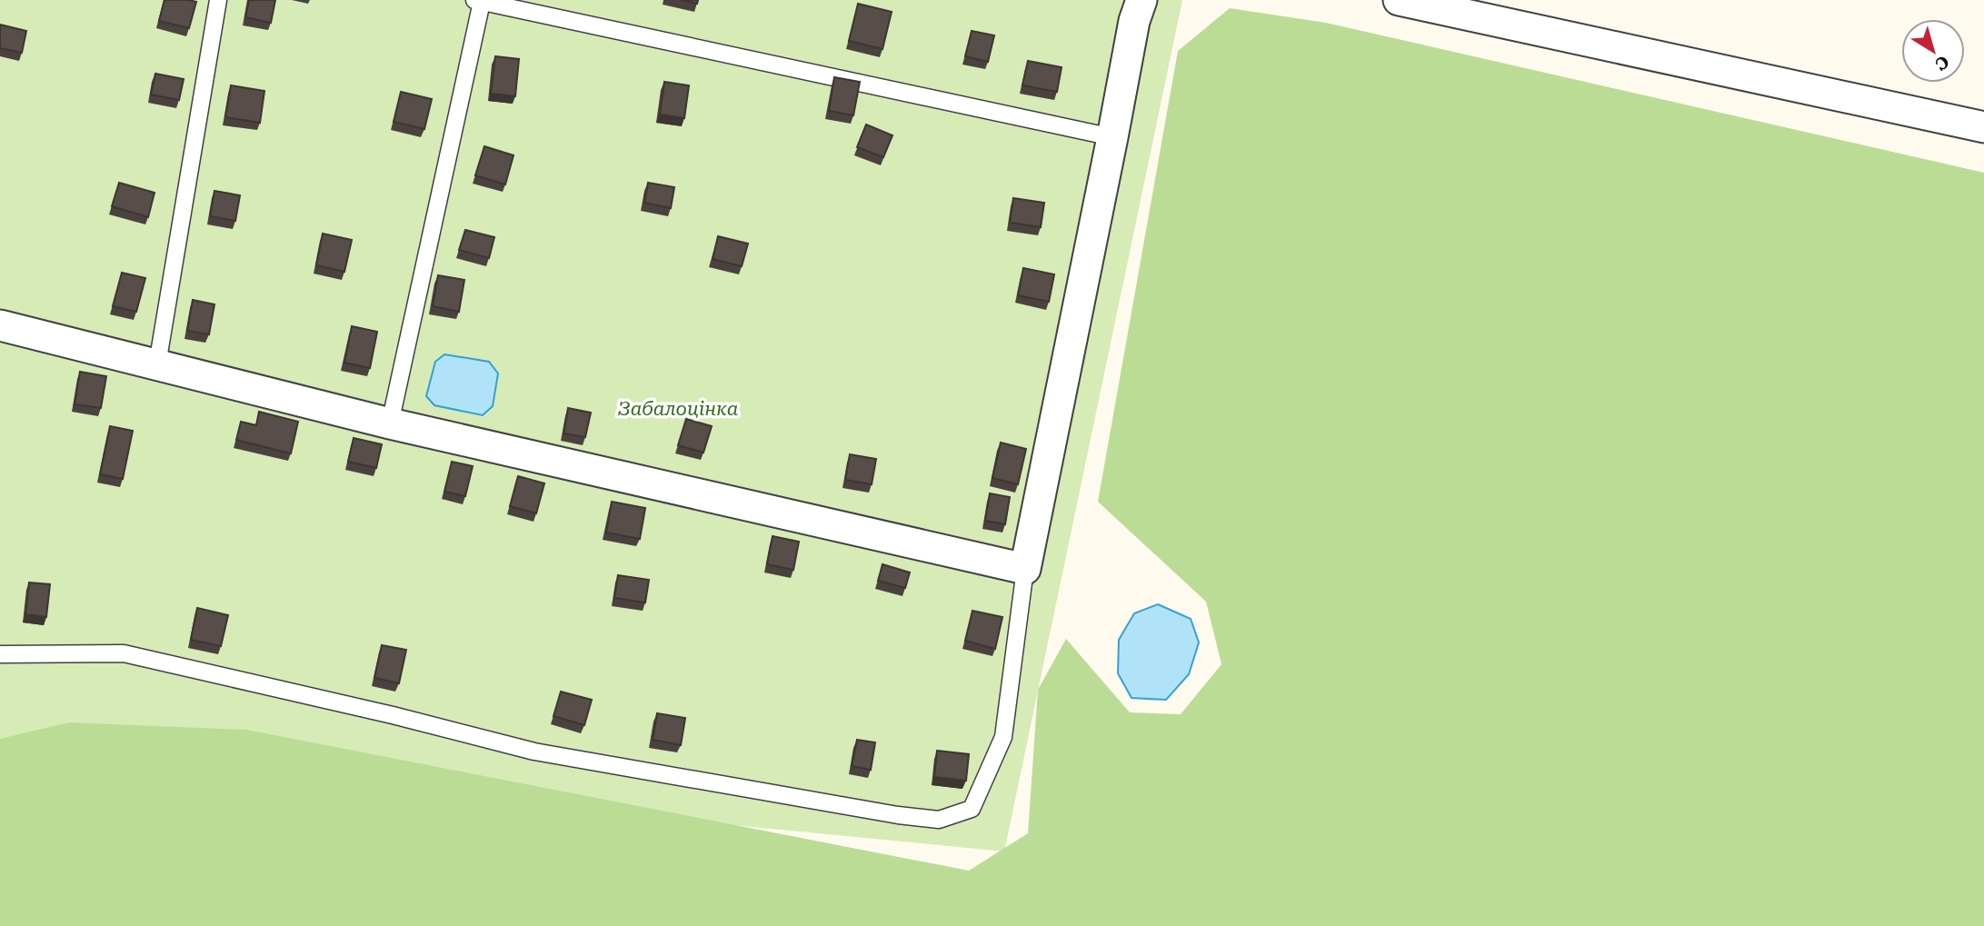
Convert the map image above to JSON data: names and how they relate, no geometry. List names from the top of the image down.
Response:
{
  "parks": ["Забалоцінка"],
  "north": "bottom right"
}
